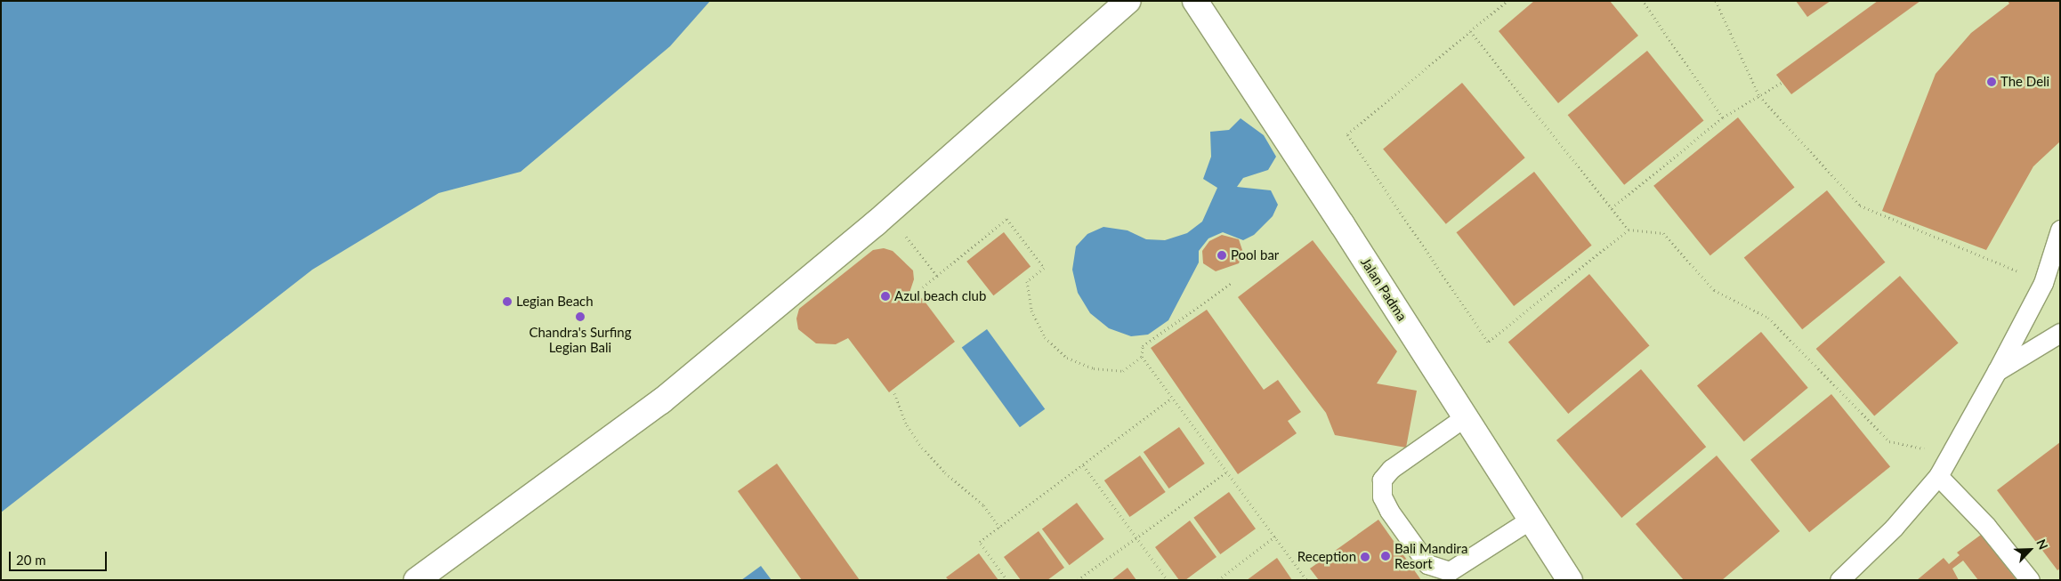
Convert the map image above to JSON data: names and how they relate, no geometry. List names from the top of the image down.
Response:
{
  "streets": {
    "street": ["Jalan Padma"]
  },
  "places": [
    "The Deli",
    "Pool bar",
    "Azul beach club",
    "Legian Beach",
    "Chandra's Surfing Legian Bali",
    "Bali Mandira Resort",
    "Reception"
  ],
  "scale_bar": "20 m",
  "north": "top right"
}
